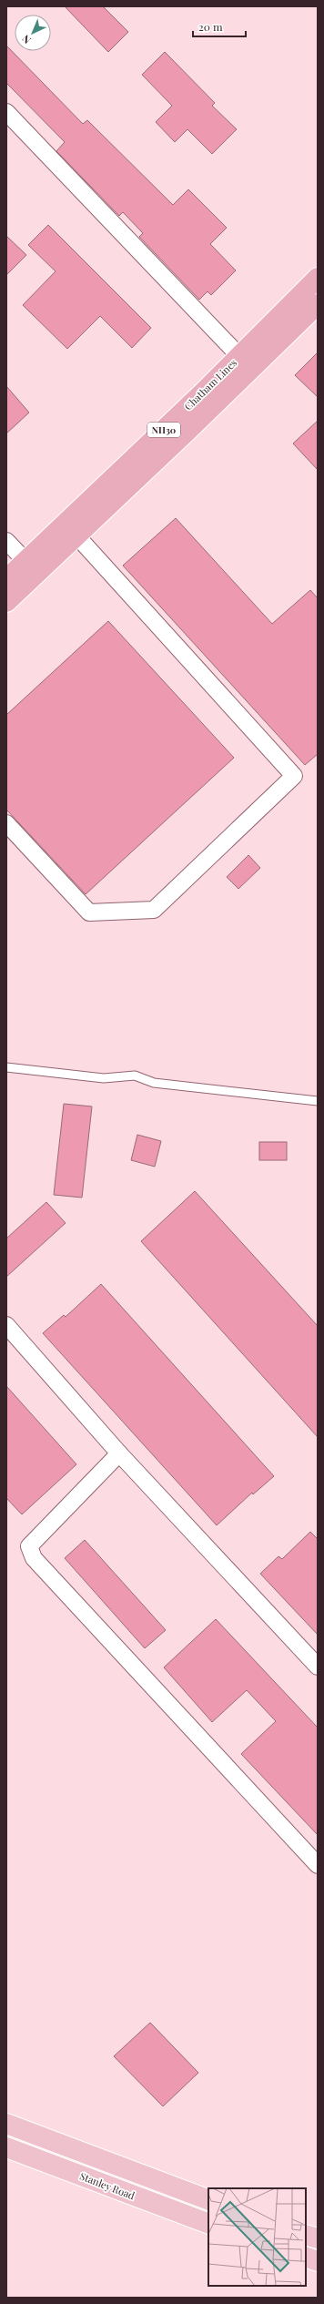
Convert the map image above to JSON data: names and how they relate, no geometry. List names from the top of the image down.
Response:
{
  "streets": {
    "highway": ["Chatham Lines", "NH30"],
    "main road": ["Stanley Road"]
  },
  "scale_bar": "20 m",
  "north": "bottom left"
}
